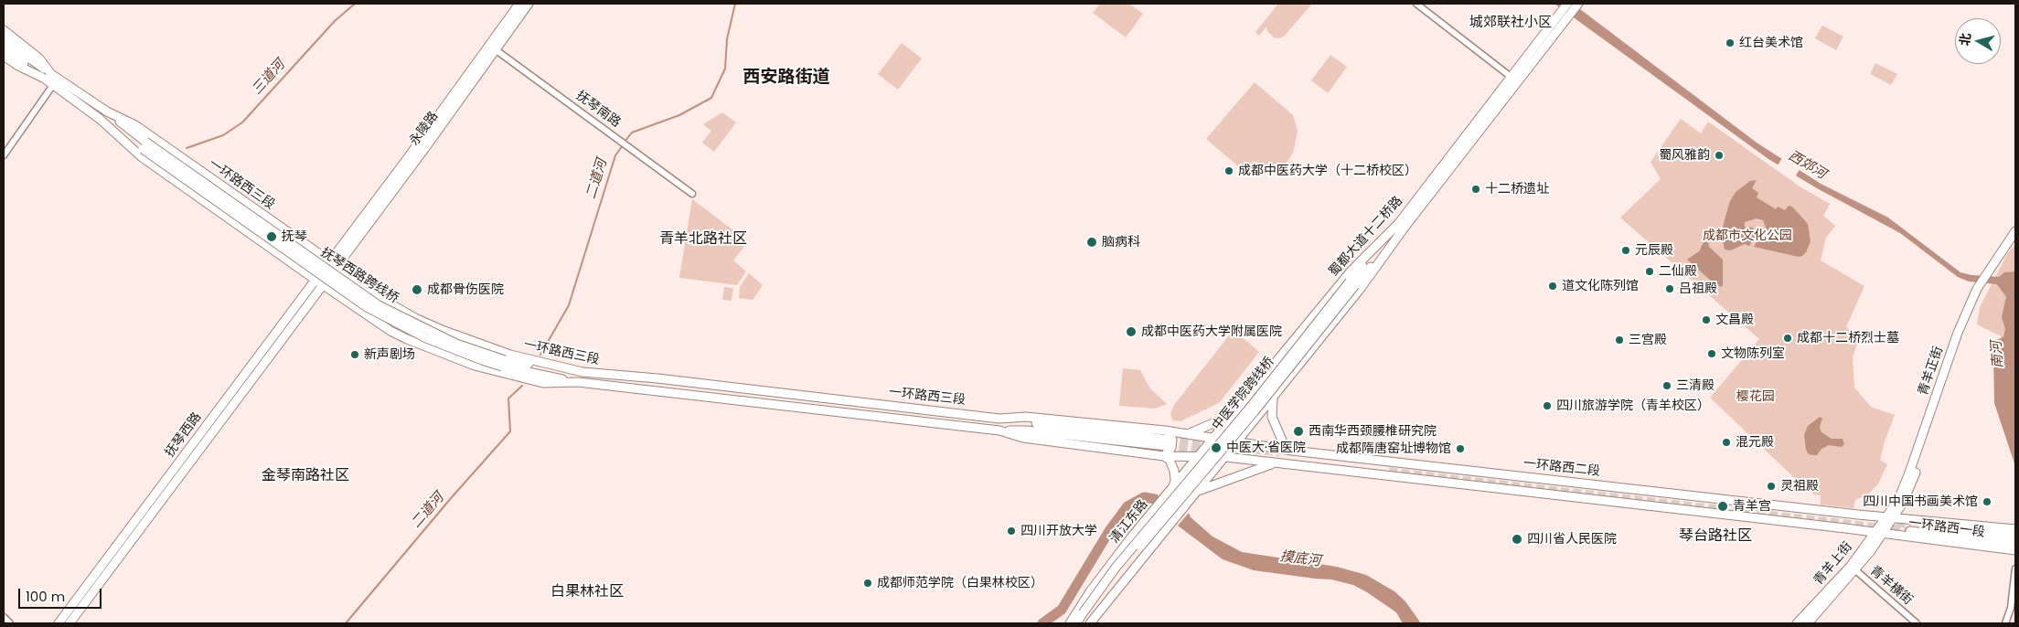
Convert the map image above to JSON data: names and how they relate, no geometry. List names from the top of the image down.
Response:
{
  "streets": {
    "main road": [
      "永陵路",
      "一环路西三段",
      "蜀都大道十二桥路",
      "抚琴西路跨线桥",
      "青羊正街",
      "中医学院跨线桥",
      "抚琴西路",
      "一环路西二段",
      "清江东路",
      "一环路西一段",
      "青羊上街"
    ],
    "street": ["抚琴南路", "青羊横街"]
  },
  "crossings": [
    ["抚琴南路", "永陵路"],
    ["永陵路", "一环路西三段"],
    ["永陵路", "抚琴西路"],
    ["一环路西三段", "蜀都大道十二桥路"],
    ["一环路西三段", "抚琴西路"],
    ["一环路西三段", "一环路西二段"],
    ["一环路西三段", "清江东路"],
    ["蜀都大道十二桥路", "中医学院跨线桥"],
    ["蜀都大道十二桥路", "一环路西二段"],
    ["蜀都大道十二桥路", "清江东路"],
    ["青羊正街", "一环路西二段"],
    ["青羊正街", "一环路西一段"],
    ["青羊正街", "青羊上街"],
    ["一环路西二段", "一环路西一段"],
    ["一环路西二段", "青羊上街"],
    ["一环路西一段", "青羊上街"],
    ["青羊上街", "青羊横街"]
  ],
  "districts": [
    "城郊联社小区",
    "西安路街道",
    "青羊北路社区",
    "金琴南路社区",
    "琴台路社区",
    "白果林社区"
  ],
  "water": [
    "三道河",
    "西郊河",
    "二道河",
    "南河",
    "摸底河"
  ],
  "parks": ["成都市文化公园", "樱花园"],
  "places": [
    "红台美术馆",
    "蜀风雅韵",
    "成都中医药大学（十二桥校区）",
    "十二桥遗址",
    "抚琴",
    "脑病科",
    "元辰殿",
    "二仙殿",
    "道文化陈列馆",
    "吕祖殿",
    "成都骨伤医院",
    "文昌殿",
    "成都中医药大学附属医院",
    "成都十二桥烈士墓",
    "三宫殿",
    "文物陈列室",
    "新声剧场",
    "三清殿",
    "四川旅游学院（青羊校区）",
    "西南华西颈腰椎研究院",
    "混元殿",
    "中医大·省医院",
    "成都隋唐窑址博物馆",
    "灵祖殿",
    "四川中国书画美术馆",
    "青羊宫",
    "四川开放大学",
    "四川省人民医院",
    "成都师范学院（白果林校区）"
  ],
  "scale_bar": "100 m",
  "north": "left"
}
